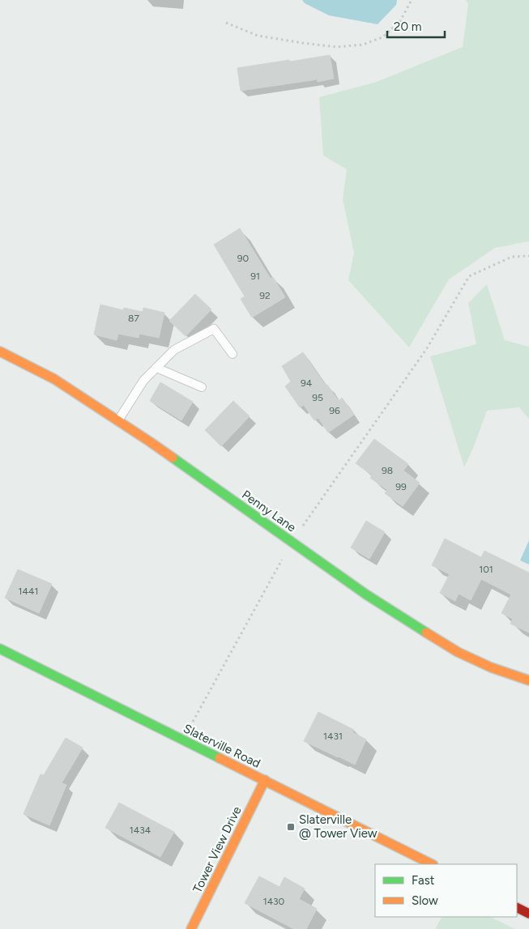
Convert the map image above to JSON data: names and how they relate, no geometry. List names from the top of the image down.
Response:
{
  "streets": {
    "main road": ["Penny Lane", "Slaterville Road", "Tower View Drive"]
  },
  "crossings": [
    ["Slaterville Road", "Tower View Drive"]
  ],
  "places": {
    "transit": ["Slaterville @ Tower View"]
  },
  "house_numbers": [
    "90",
    "91",
    "92",
    "87",
    "94",
    "95",
    "96",
    "98",
    "99",
    "101",
    "1441",
    "1431",
    "1434",
    "1430"
  ],
  "legend": ["Fast", "Slow"],
  "scale_bar": "20 m"
}
